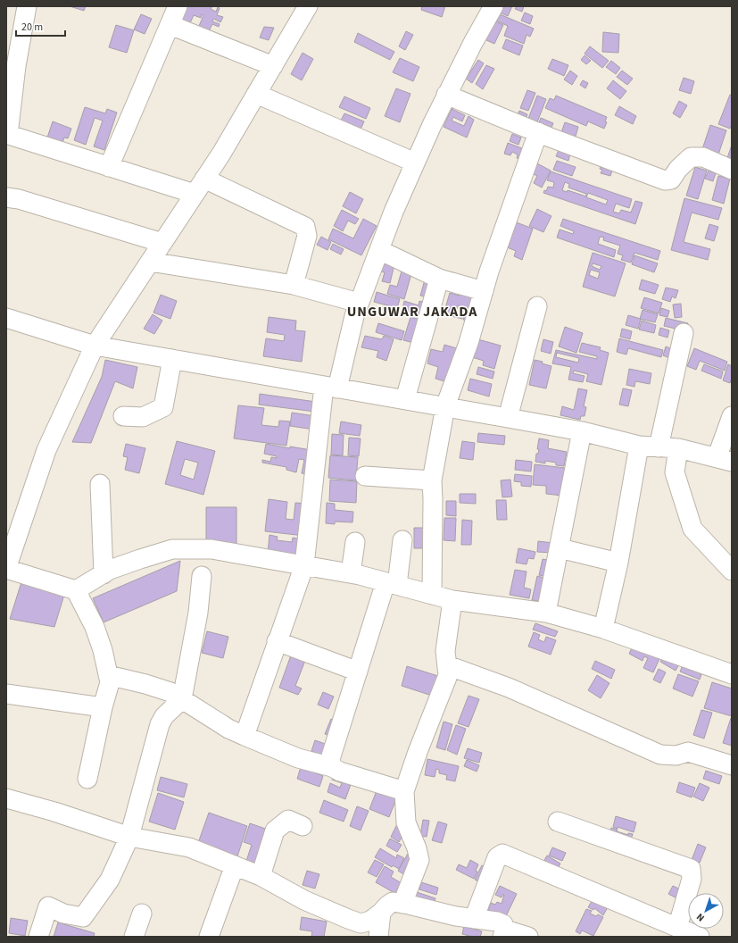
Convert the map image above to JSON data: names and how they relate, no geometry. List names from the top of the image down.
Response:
{
  "districts": ["UNGUWAR JAKADA"],
  "scale_bar": "20 m",
  "north": "bottom left"
}
